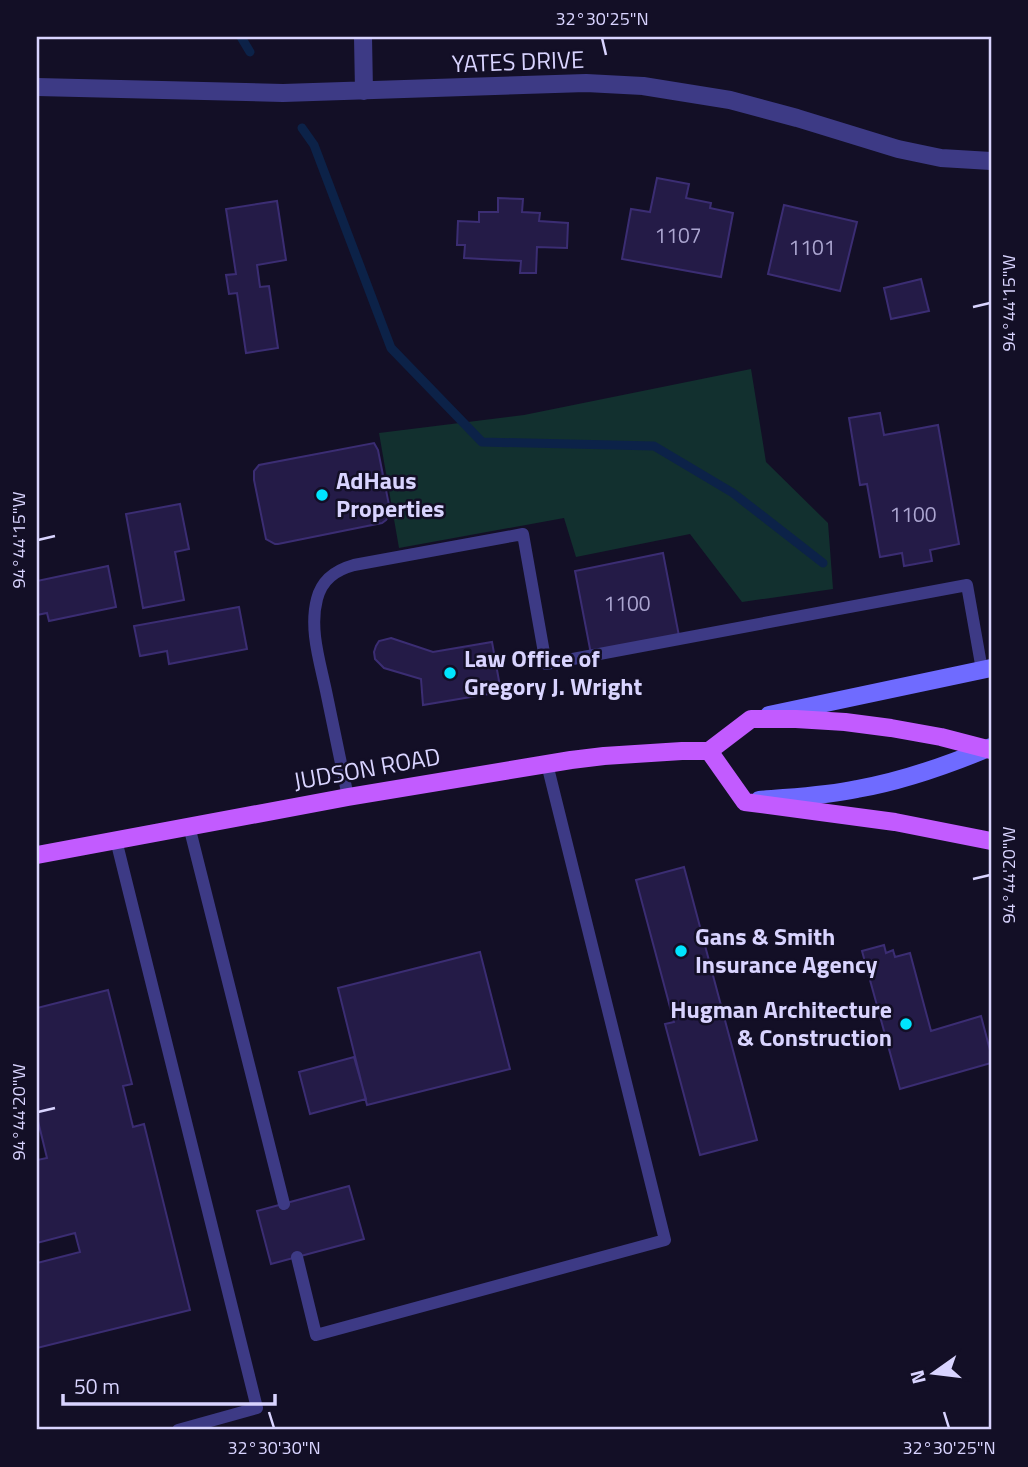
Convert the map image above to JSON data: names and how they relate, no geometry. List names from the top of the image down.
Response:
{
  "streets": {
    "main road": ["JUDSON ROAD"],
    "street": ["YATES DRIVE"]
  },
  "places": [
    "AdHaus Properties",
    "Law Office of Gregory J. Wright",
    "Gans & Smith Insurance Agency",
    "Hugman Architecture & Construction"
  ],
  "house_numbers": [
    "1107",
    "1101",
    "1100",
    "1100"
  ],
  "scale_bar": "50 m",
  "north": "left",
  "coordinates": [
    "32°30'25\"N",
    "94°44'15\"W",
    "94°44'20\"W",
    "32°30'30\"N"
  ]
}
